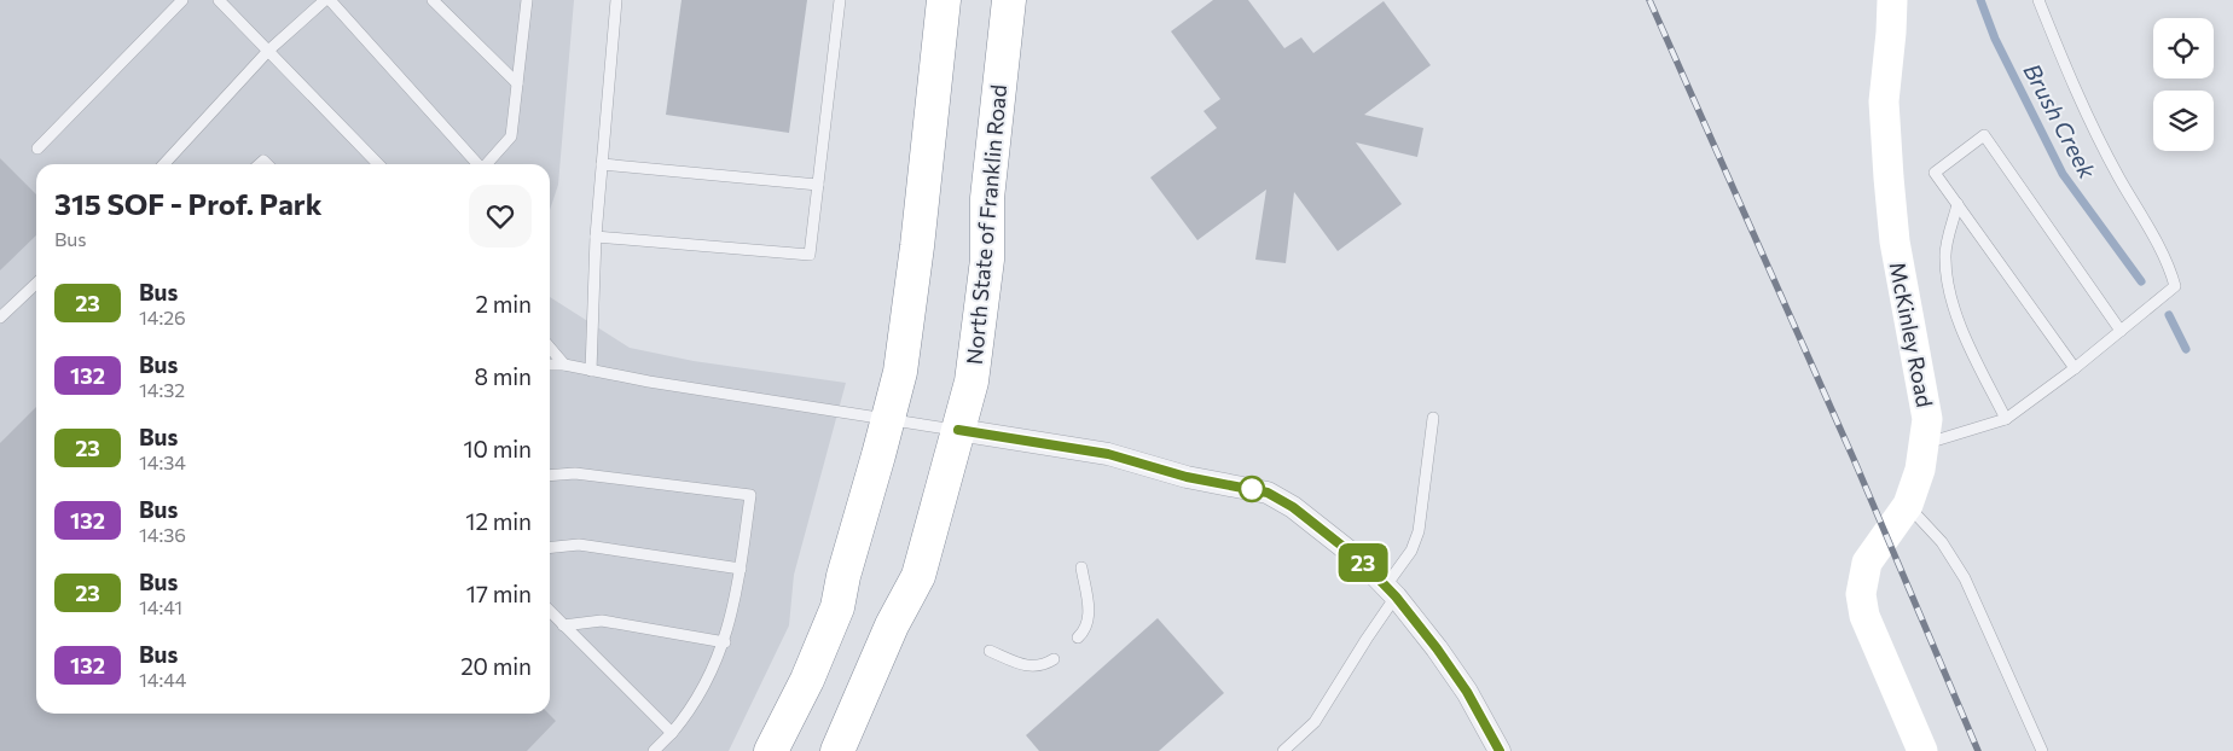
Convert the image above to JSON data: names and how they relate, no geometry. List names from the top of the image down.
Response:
{
  "streets": {
    "highway": ["North State of Franklin Road"],
    "street": ["McKinley Road"]
  },
  "water": ["Brush Creek"],
  "lines": ["bus line 23"],
  "page": {
    "on_map": "23",
    "heading": ["315 SOF - Prof. Park", "Bus"],
    "list": [
      {
        "mark": "23",
        "name": "Bus",
        "note": "14:26",
        "value": "2 min"
      },
      {
        "mark": "132",
        "name": "Bus",
        "note": "14:32",
        "value": "8 min"
      },
      {
        "mark": "23",
        "name": "Bus",
        "note": "14:34",
        "value": "10 min"
      },
      {
        "mark": "132",
        "name": "Bus",
        "note": "14:36",
        "value": "12 min"
      },
      {
        "mark": "23",
        "name": "Bus",
        "note": "14:41",
        "value": "17 min"
      },
      {
        "mark": "132",
        "name": "Bus",
        "note": "14:44",
        "value": "20 min"
      }
    ]
  }
}
